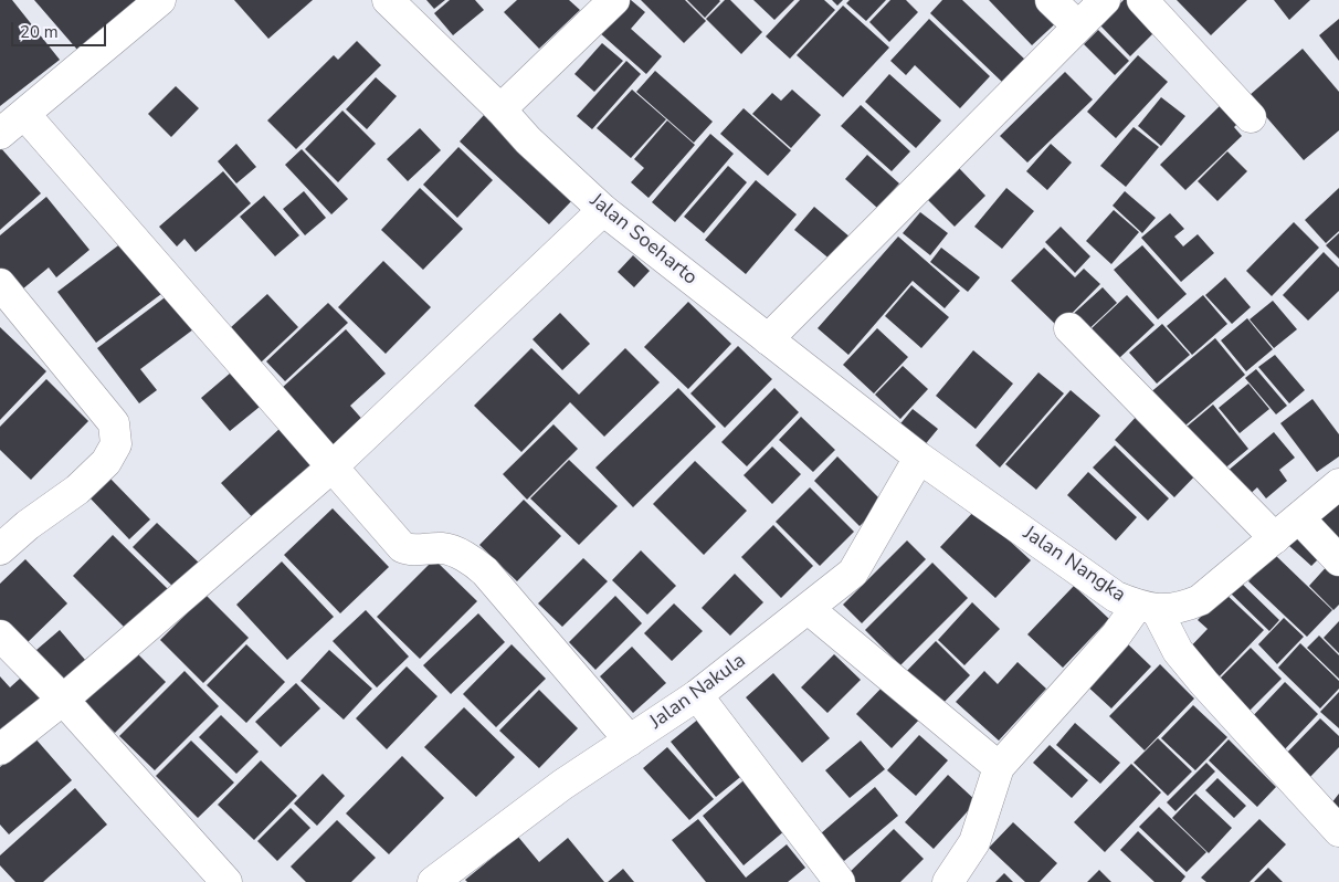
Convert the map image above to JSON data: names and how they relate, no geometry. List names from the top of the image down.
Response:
{
  "streets": {
    "street": ["Jalan Soeharto", "Jalan Nangka", "Jalan Nakula"]
  },
  "crossings": [
    ["Jalan Soeharto", "Jalan Nangka"],
    ["Jalan Soeharto", "Jalan Nakula"],
    ["Jalan Nangka", "Jalan Nakula"]
  ],
  "scale_bar": "20 m"
}
